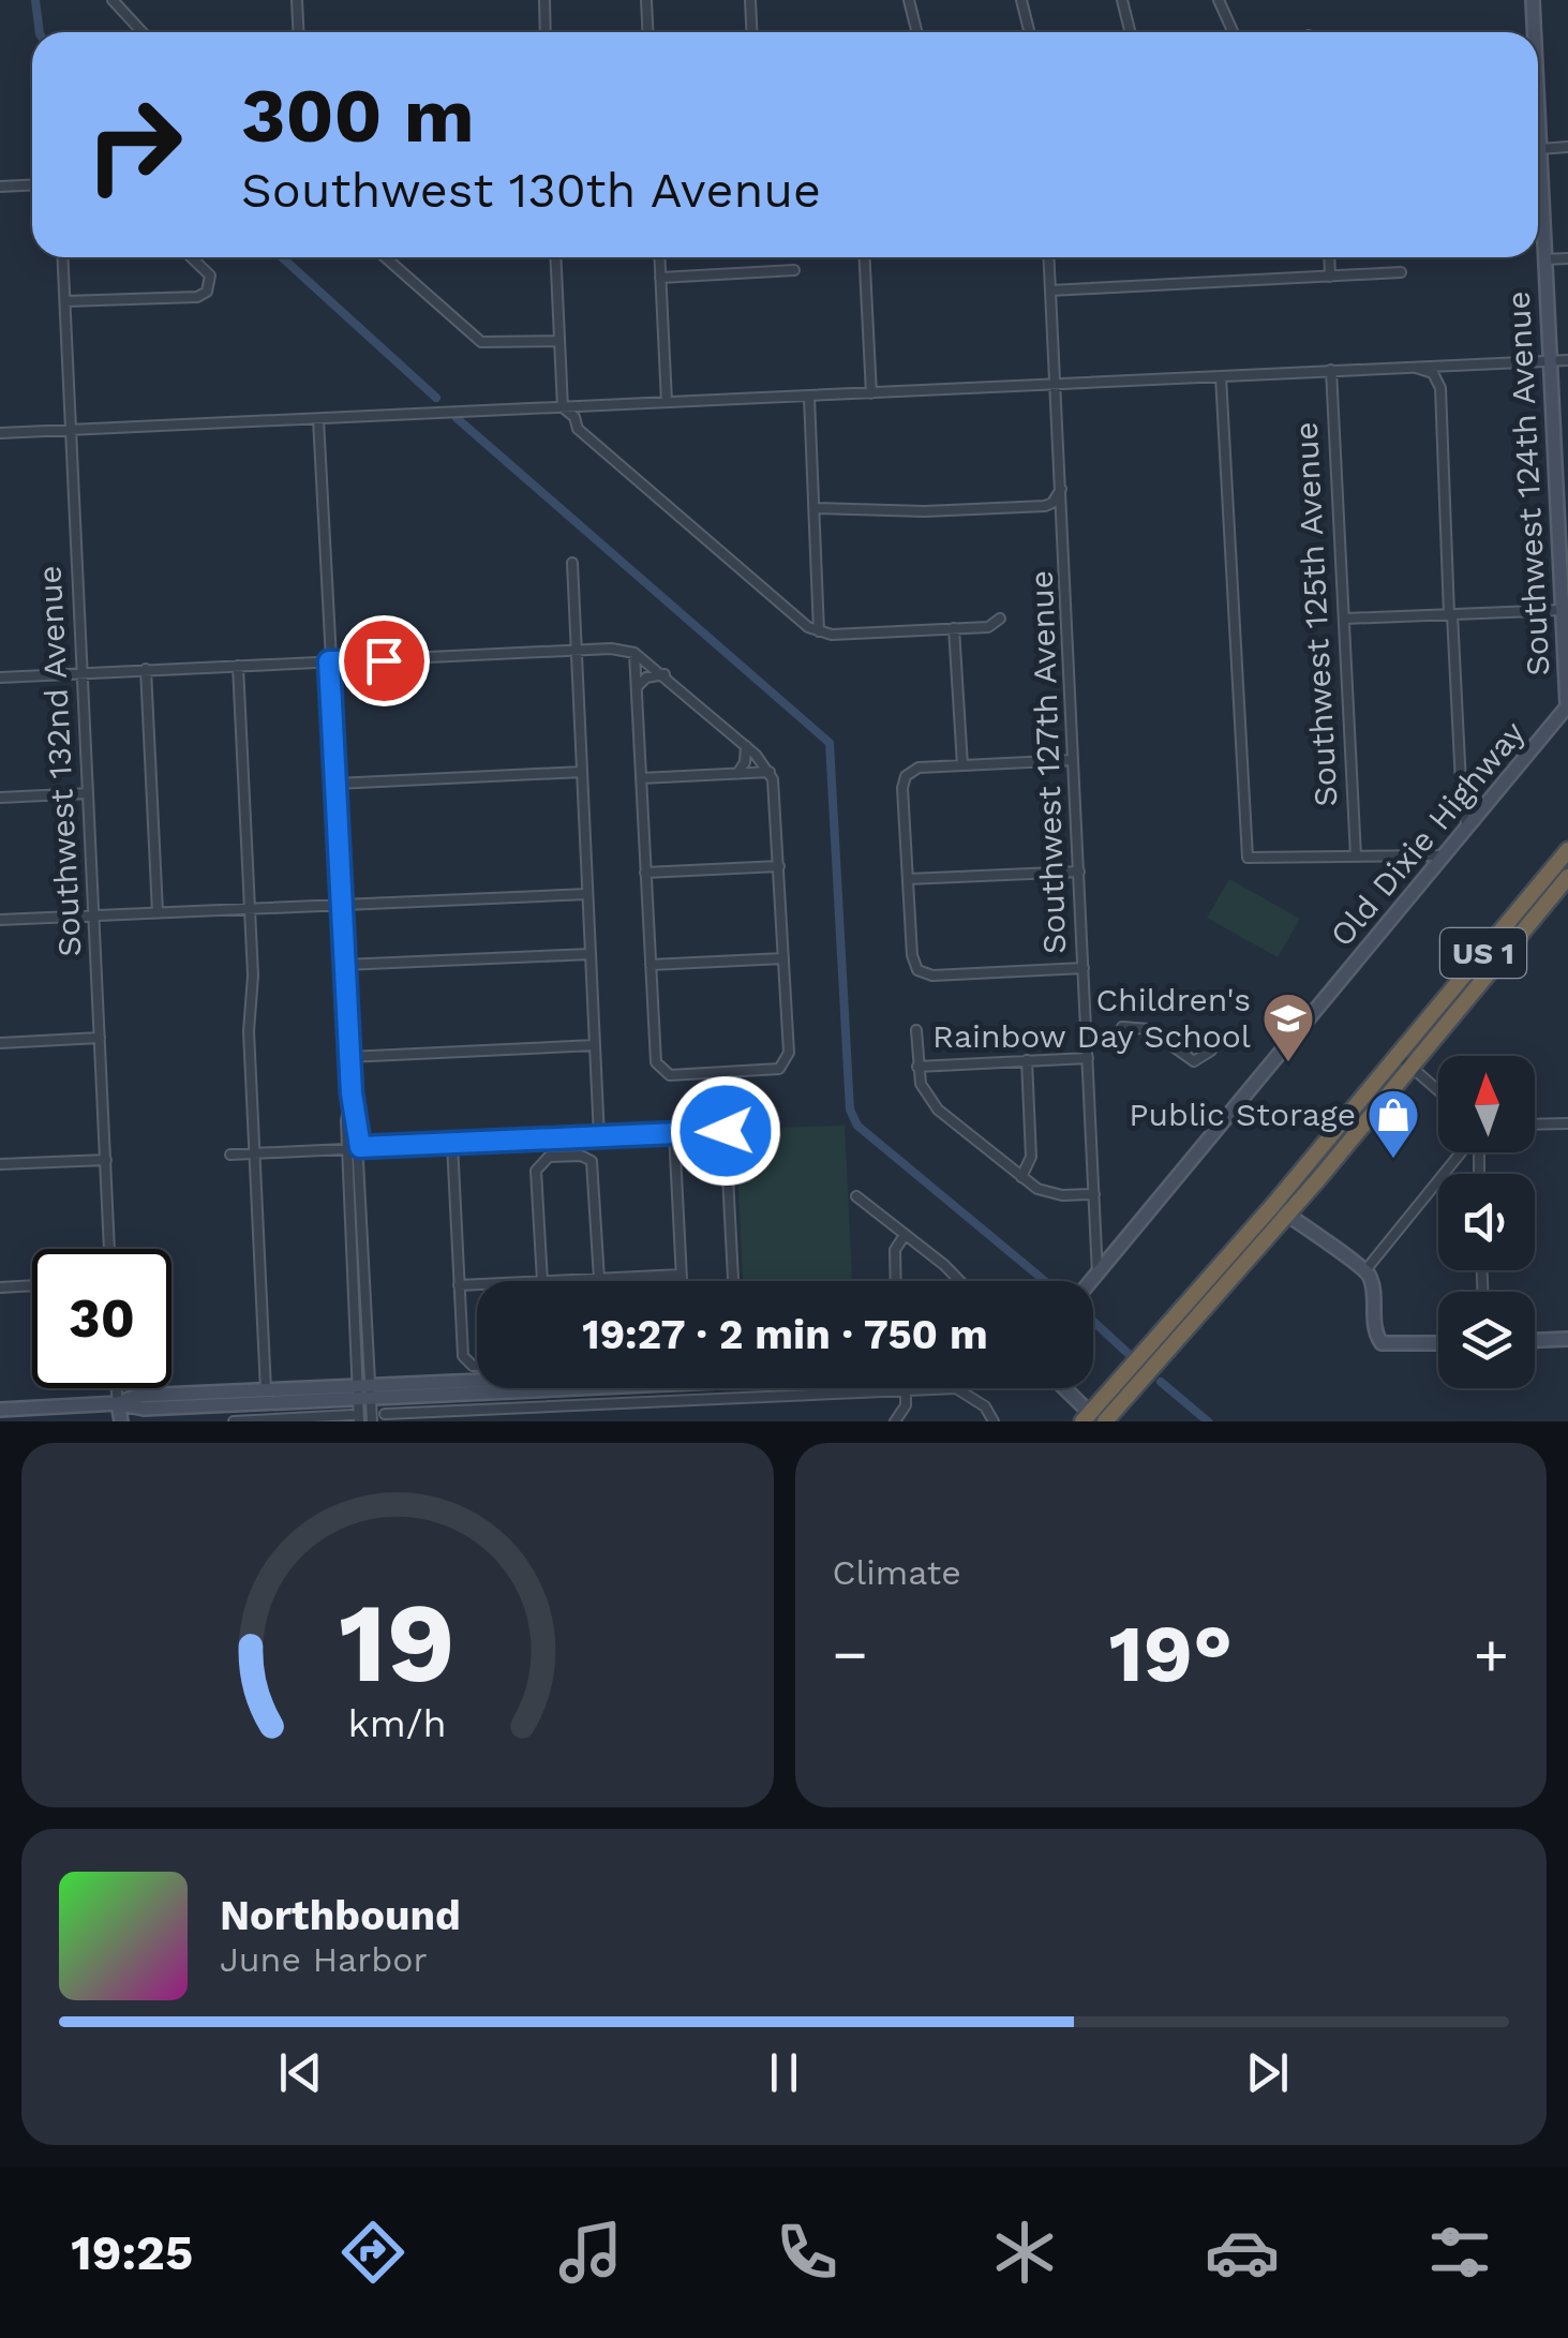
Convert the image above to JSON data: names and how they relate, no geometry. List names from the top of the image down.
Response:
{
  "streets": {
    "highway": ["US 1"],
    "street": [
      "Southwest 124th Avenue",
      "Southwest 125th Avenue",
      "Southwest 132nd Avenue",
      "Southwest 127th Avenue",
      "Old Dixie Highway"
    ]
  },
  "crossings": [
    ["Southwest 124th Avenue", "Old Dixie Highway"],
    ["Southwest 127th Avenue", "Old Dixie Highway"]
  ],
  "places": {
    "school or university": ["Children's Rainbow Day School"],
    "shop": ["Public Storage"]
  },
  "north": "top",
  "page": {
    "turn": ["300 m", "Southwest 130th Avenue"],
    "limit": "30",
    "trip": "19:27 · 2 min · 750 m",
    "tile": "Climate",
    "heat": ["−", "19°", "+"],
    "song": ["Northbound", "June Harbor"],
    "tabs": "19:25",
    "gauge": ["19", "km/h"]
  }
}
